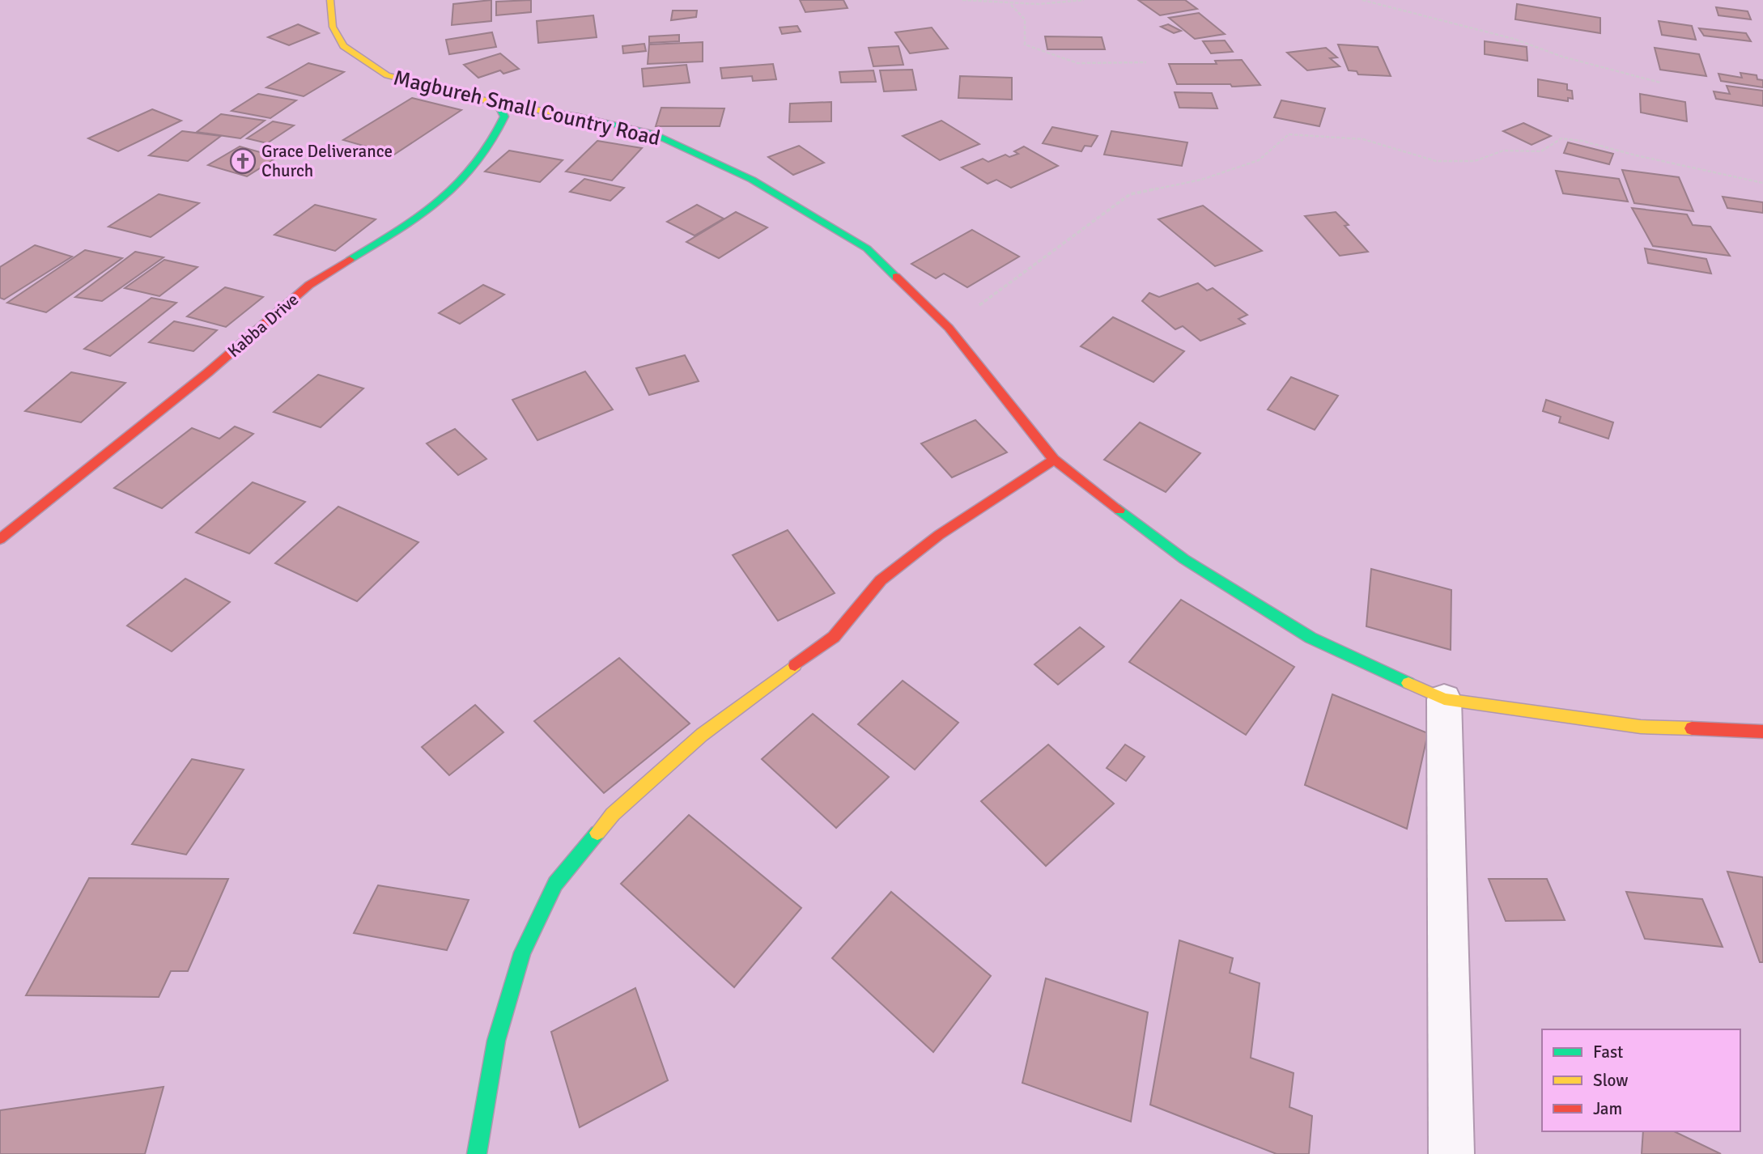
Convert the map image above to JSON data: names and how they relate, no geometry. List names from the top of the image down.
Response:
{
  "streets": {
    "street": ["Magbureh Small Country Road", "Kabba Drive"]
  },
  "crossings": [
    ["Magbureh Small Country Road", "Kabba Drive"]
  ],
  "places": {
    "church": ["Grace Deliverance Church"]
  },
  "legend": ["Fast", "Slow", "Jam"]
}
